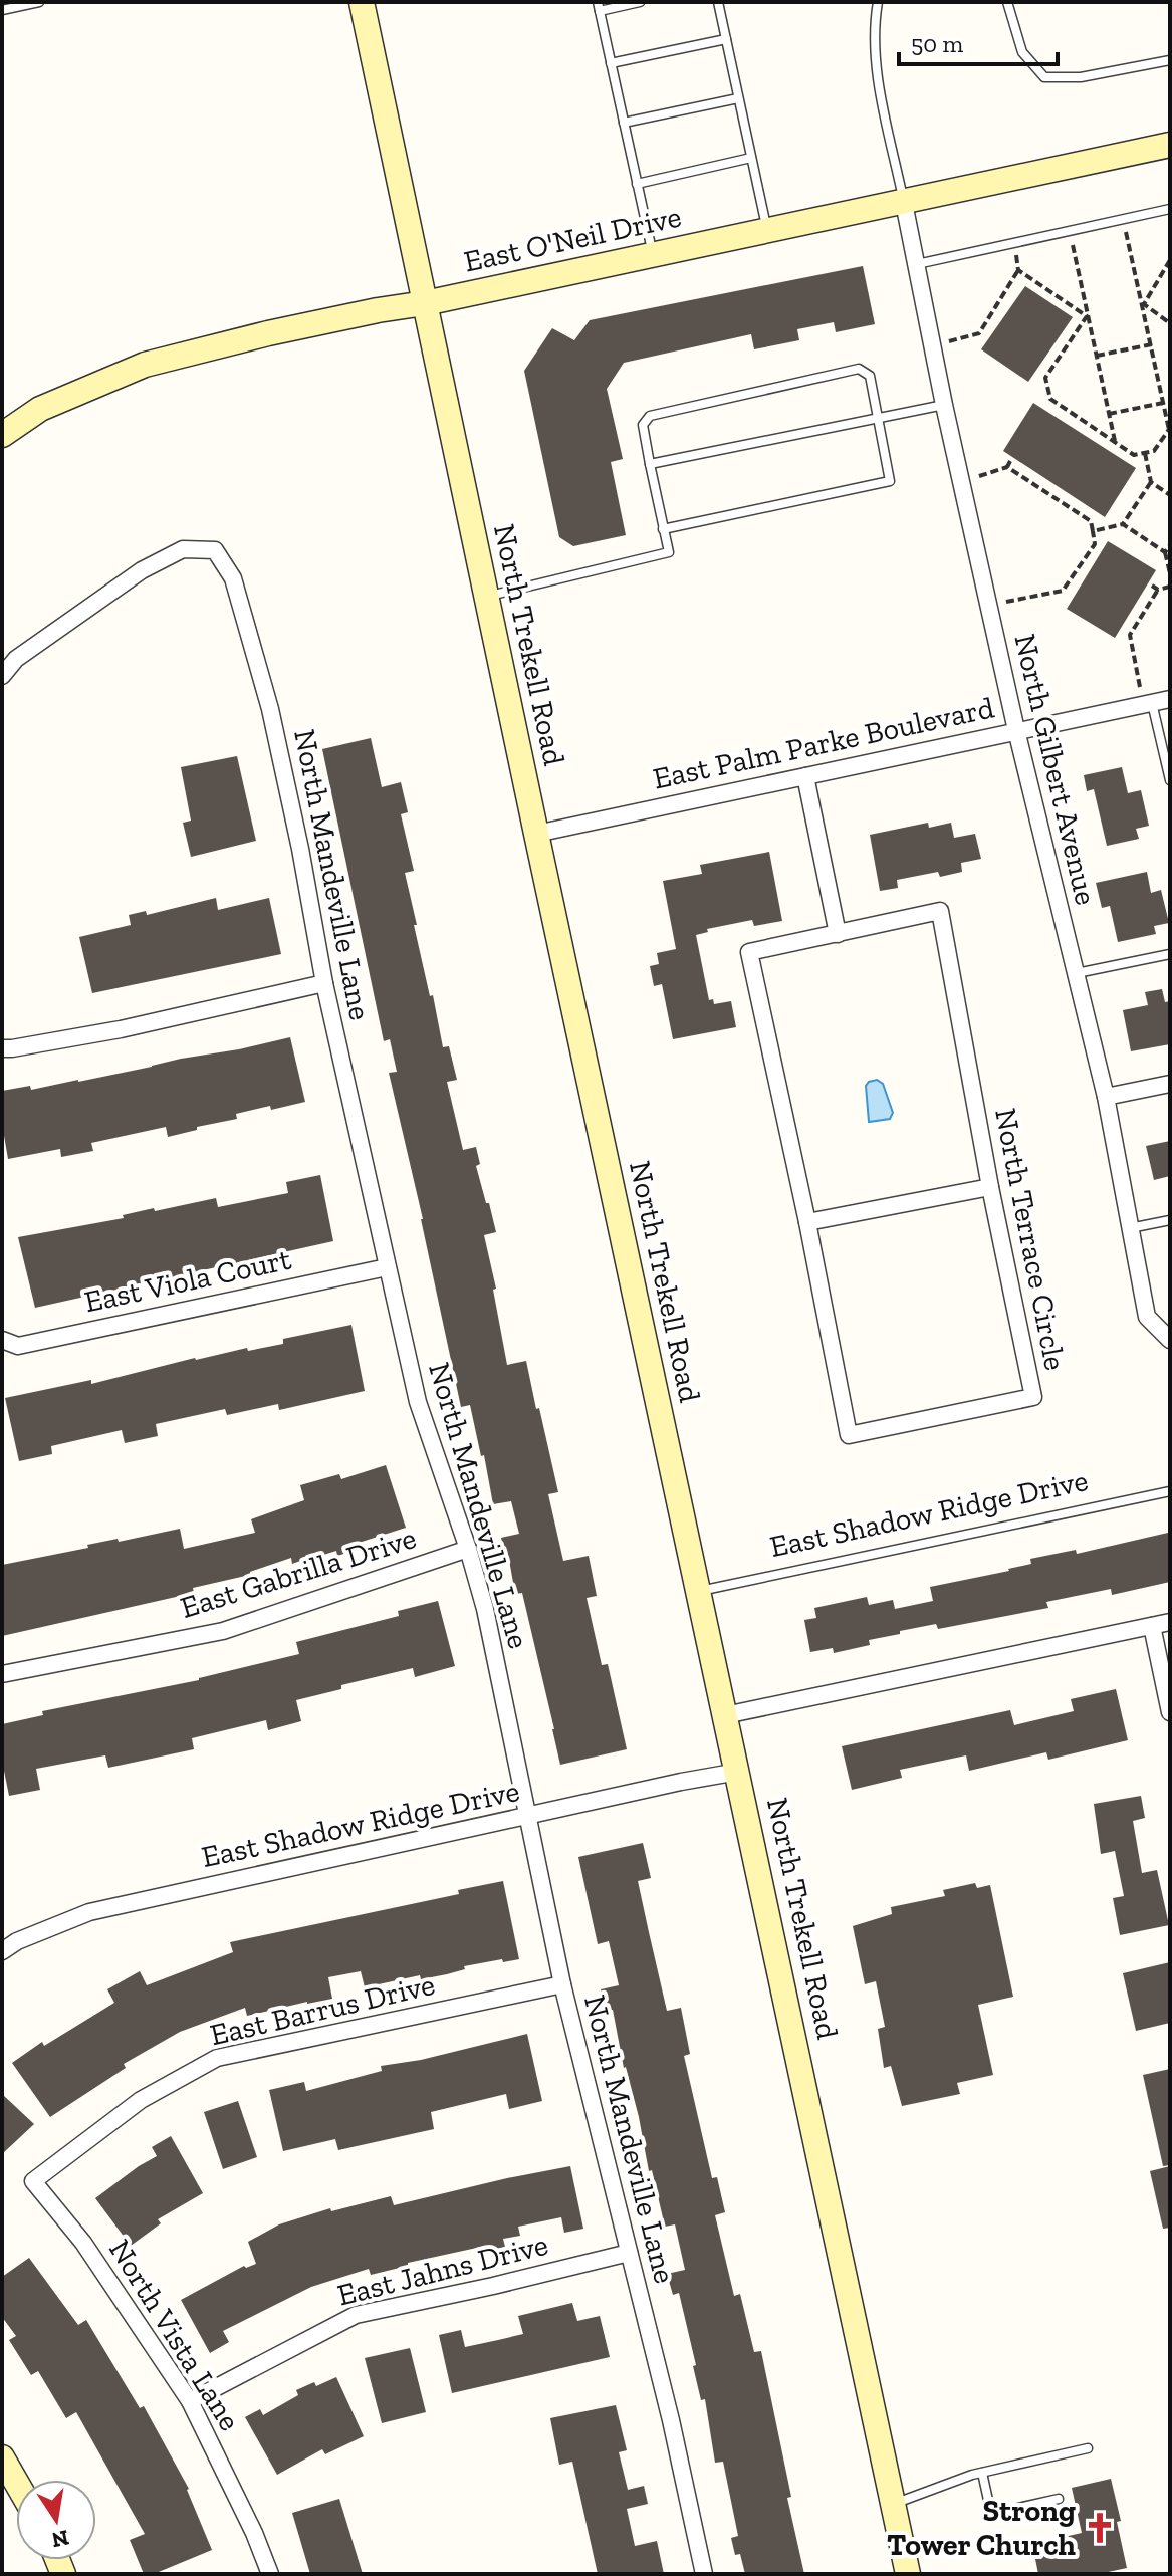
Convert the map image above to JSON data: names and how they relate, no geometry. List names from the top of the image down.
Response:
{
  "streets": {
    "main road": ["East O'Neil Drive", "North Trekell Road"],
    "street": [
      "East Palm Parke Boulevard",
      "North Gilbert Avenue",
      "North Mandeville Lane",
      "North Terrace Circle",
      "East Viola Court",
      "East Shadow Ridge Drive",
      "East Gabrilla Drive",
      "East Barrus Drive",
      "East Jahns Drive",
      "North Vista Lane"
    ]
  },
  "crossings": [
    ["East O'Neil Drive", "North Trekell Road"],
    ["East O'Neil Drive", "North Gilbert Avenue"],
    ["North Trekell Road", "East Palm Parke Boulevard"],
    ["North Trekell Road", "East Shadow Ridge Drive"],
    ["East Palm Parke Boulevard", "North Gilbert Avenue"],
    ["North Mandeville Lane", "East Viola Court"],
    ["North Mandeville Lane", "East Shadow Ridge Drive"],
    ["North Mandeville Lane", "East Gabrilla Drive"],
    ["North Mandeville Lane", "East Barrus Drive"],
    ["North Mandeville Lane", "East Jahns Drive"],
    ["East Barrus Drive", "North Vista Lane"],
    ["East Jahns Drive", "North Vista Lane"]
  ],
  "places": {
    "church": ["Strong Tower Church"]
  },
  "scale_bar": "50 m",
  "north": "bottom"
}
